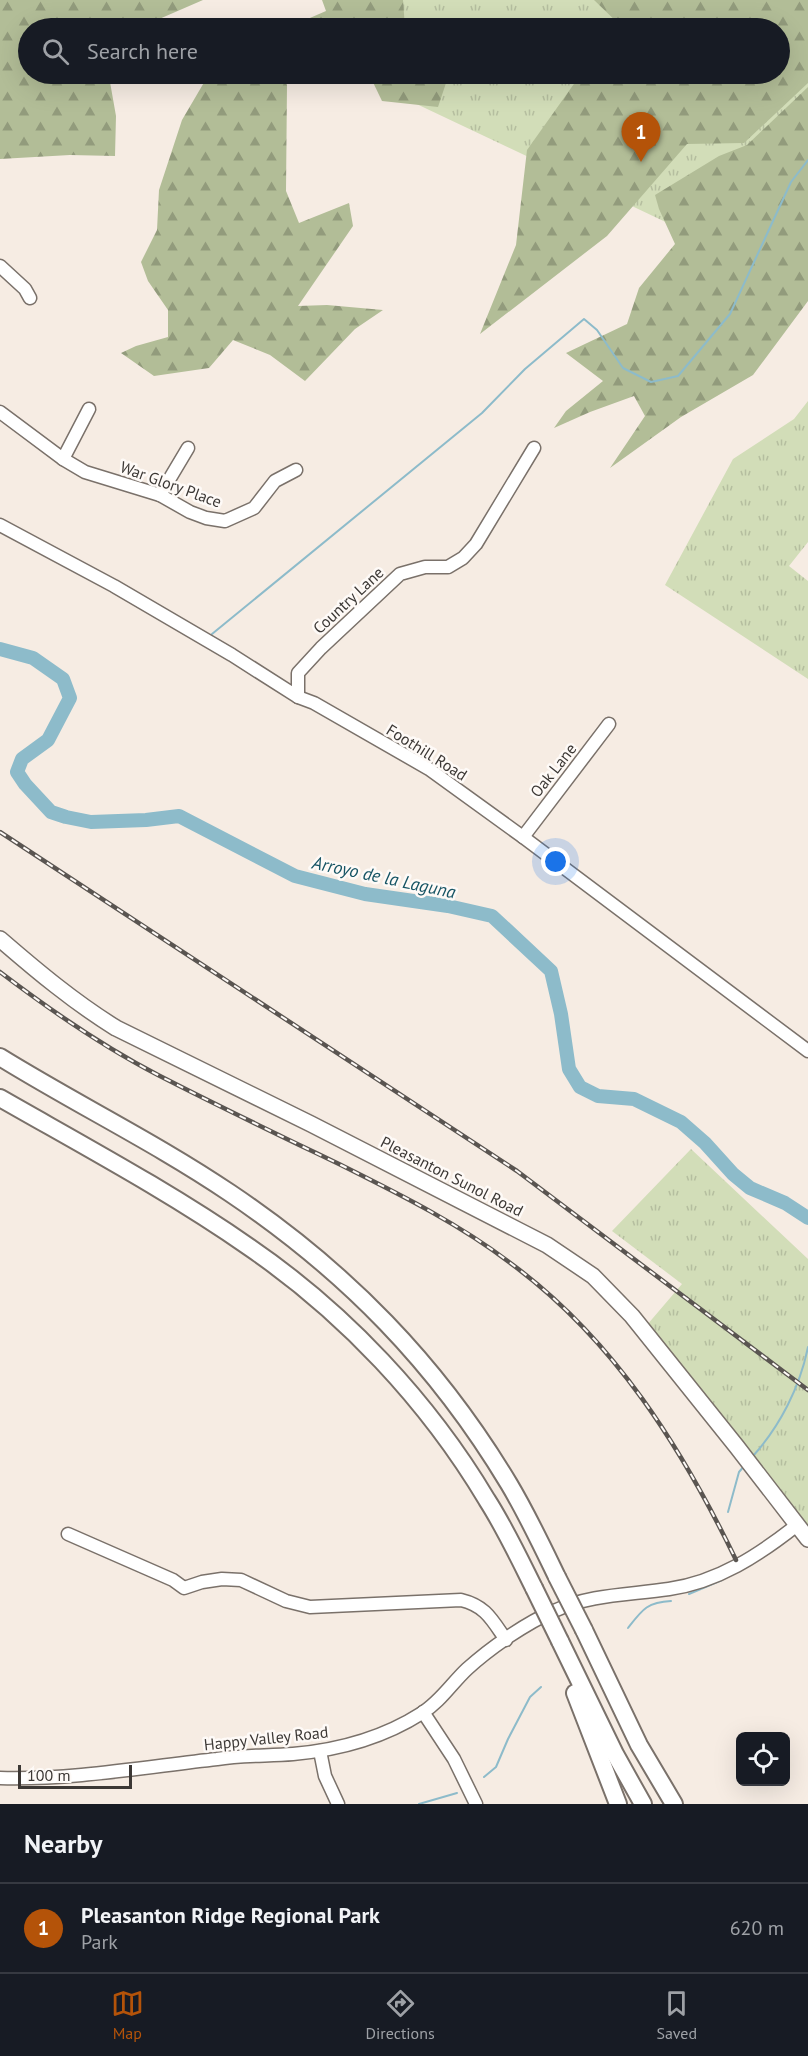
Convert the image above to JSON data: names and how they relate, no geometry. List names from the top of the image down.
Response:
{
  "streets": {
    "main road": ["Pleasanton Sunol Road"],
    "street": [
      "War Glory Place",
      "Country Lane",
      "Foothill Road",
      "Oak Lane",
      "Happy Valley Road"
    ]
  },
  "crossings": [
    ["Country Lane", "Foothill Road"],
    ["Foothill Road", "Oak Lane"],
    ["Pleasanton Sunol Road", "Happy Valley Road"]
  ],
  "water": ["Arroyo de la Laguna"],
  "scale_bar": "100 m",
  "page": {
    "search": "Search here",
    "pins": "1",
    "scale": "100 m",
    "heading": "Nearby",
    "list": [
      {
        "mark": "1",
        "name": "Pleasanton Ridge Regional Park",
        "note": "Park",
        "value": "620 m"
      }
    ],
    "nav": ["Map", "Directions", "Saved"]
  }
}
